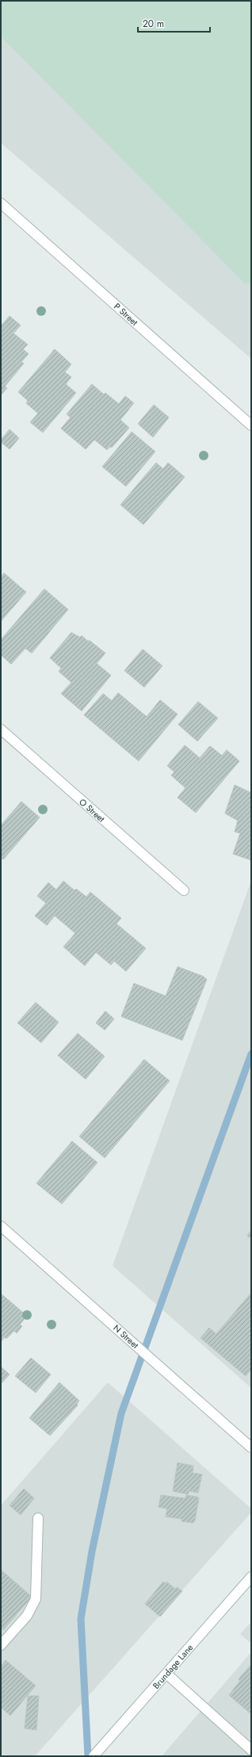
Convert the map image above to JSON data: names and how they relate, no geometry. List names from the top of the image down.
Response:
{
  "streets": {
    "street": [
      "P Street",
      "O Street",
      "N Street",
      "Brundage Lane"
    ]
  },
  "scale_bar": "20 m"
}
